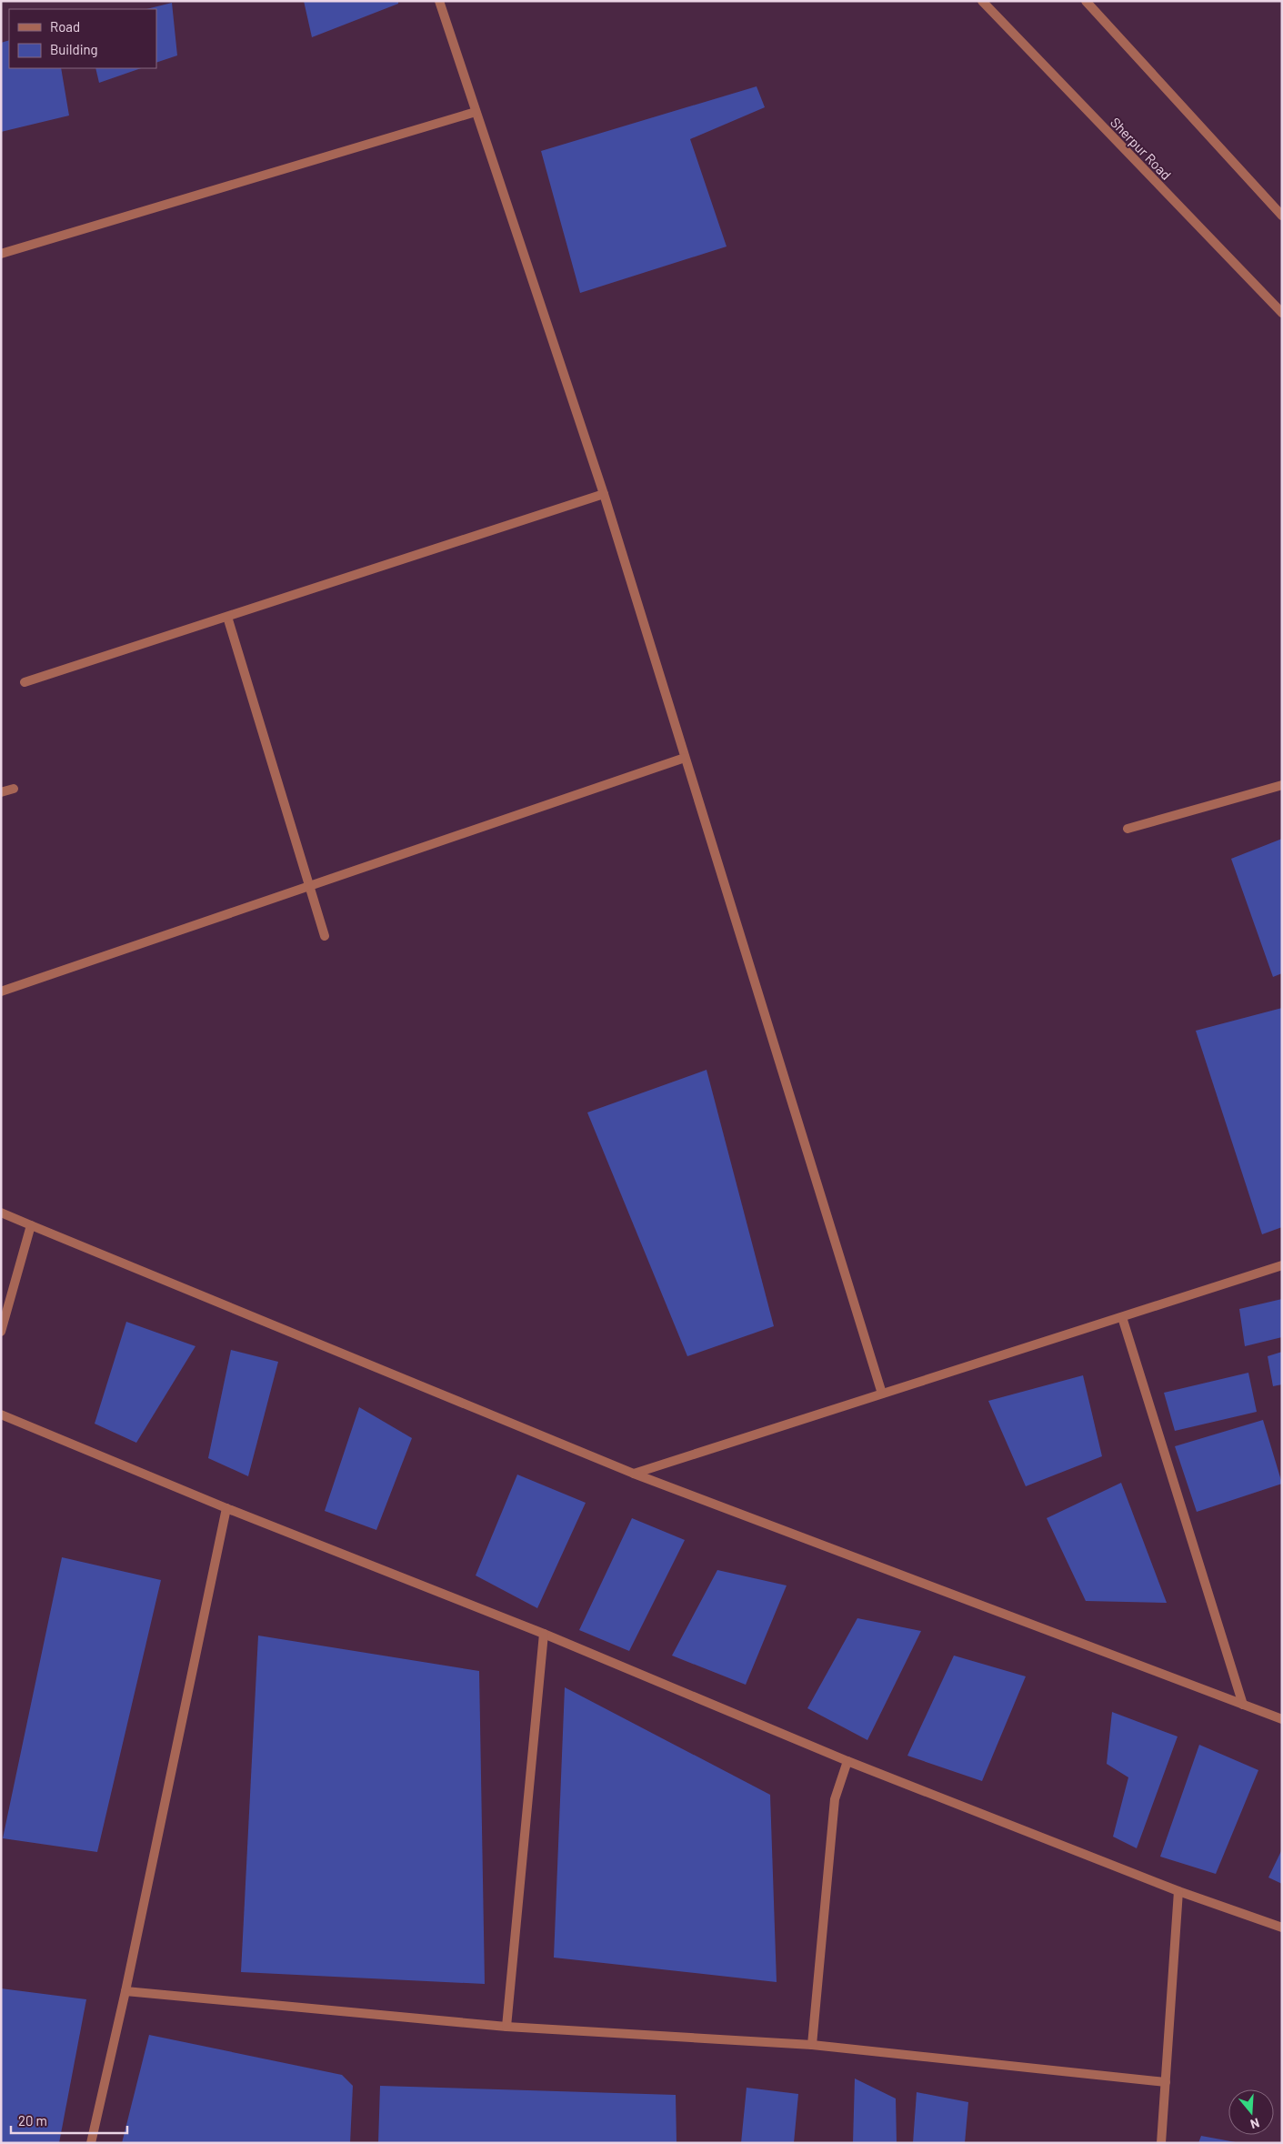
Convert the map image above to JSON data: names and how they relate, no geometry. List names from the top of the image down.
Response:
{
  "streets": {
    "street": ["Sherpur Road"]
  },
  "legend": ["Road", "Building"],
  "scale_bar": "20 m",
  "north": "bottom"
}
